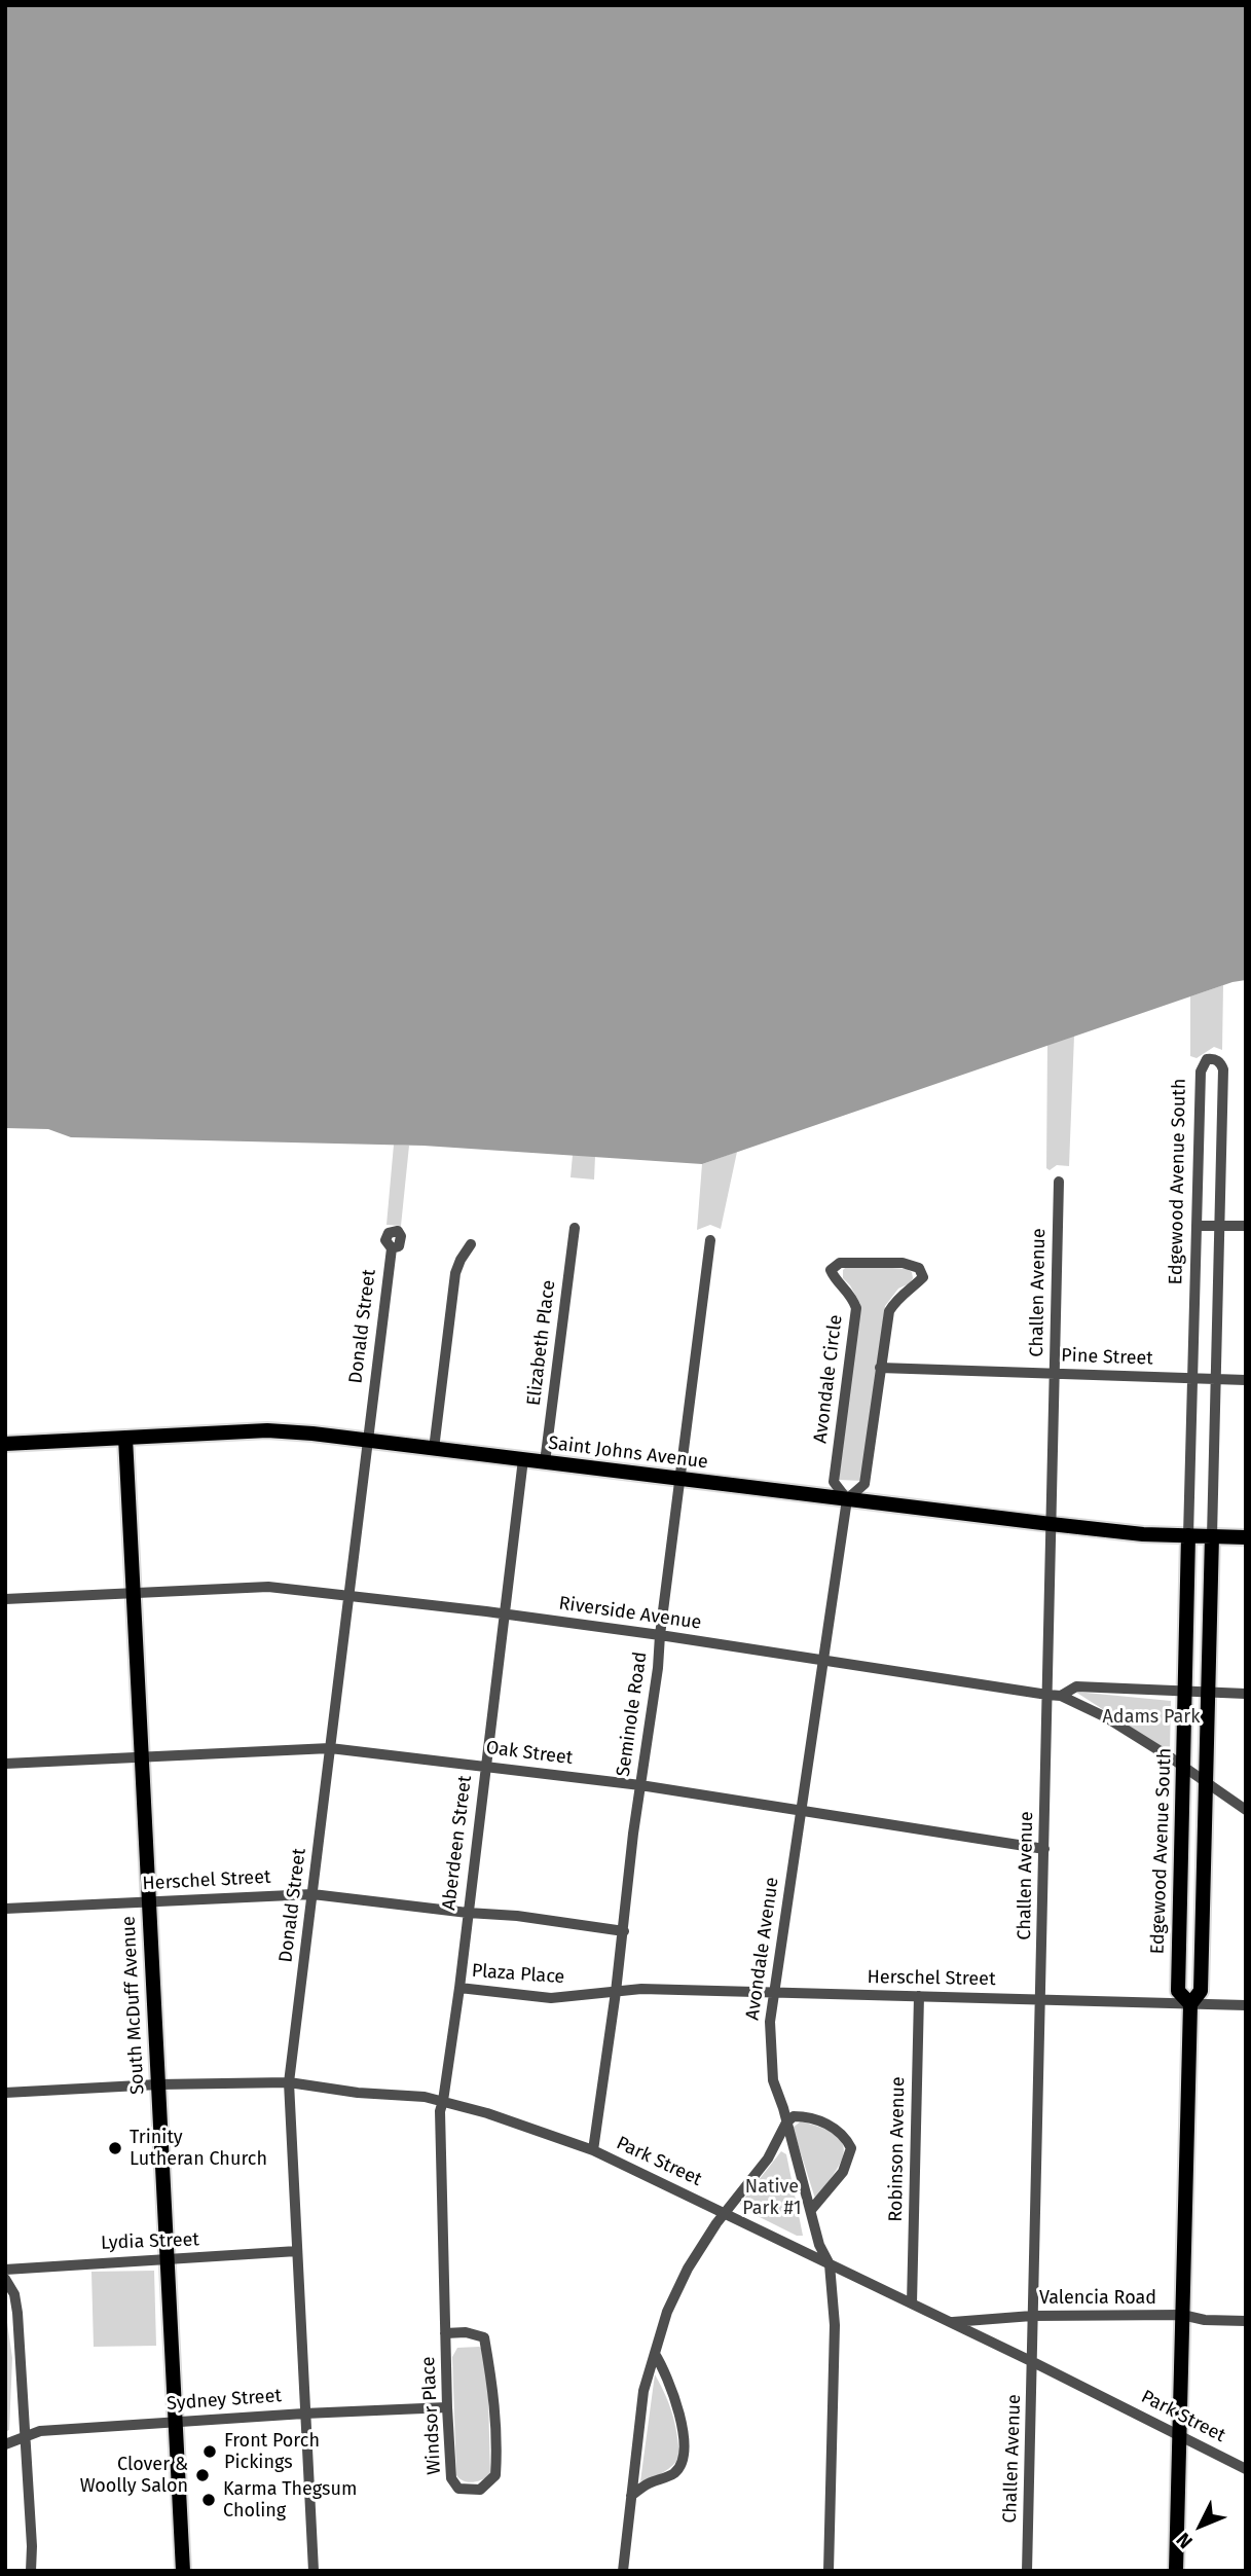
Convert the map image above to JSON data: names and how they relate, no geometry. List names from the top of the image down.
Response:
{
  "streets": {
    "main road": ["Edgewood Avenue South", "Saint Johns Avenue", "South McDuff Avenue"],
    "street": [
      "Challen Avenue",
      "Donald Street",
      "Elizabeth Place",
      "Pine Street",
      "Avondale Circle",
      "Riverside Avenue",
      "Seminole Road",
      "Oak Street",
      "Aberdeen Street",
      "Herschel Street",
      "Avondale Avenue",
      "Plaza Place",
      "Robinson Avenue",
      "Park Street",
      "Lydia Street",
      "Valencia Road",
      "Sydney Street",
      "Windsor Place"
    ]
  },
  "crossings": [
    ["Edgewood Avenue South", "Pine Street"],
    ["Edgewood Avenue South", "Saint Johns Avenue"],
    ["Edgewood Avenue South", "Riverside Avenue"],
    ["Edgewood Avenue South", "Herschel Street"],
    ["Edgewood Avenue South", "Park Street"],
    ["Edgewood Avenue South", "Valencia Road"],
    ["Challen Avenue", "Pine Street"],
    ["Challen Avenue", "Saint Johns Avenue"],
    ["Challen Avenue", "Riverside Avenue"],
    ["Challen Avenue", "Oak Street"],
    ["Challen Avenue", "Herschel Street"],
    ["Challen Avenue", "Park Street"],
    ["Challen Avenue", "Valencia Road"],
    ["Donald Street", "Saint Johns Avenue"],
    ["Donald Street", "Riverside Avenue"],
    ["Donald Street", "Oak Street"],
    ["Donald Street", "Herschel Street"],
    ["Donald Street", "Park Street"],
    ["Donald Street", "Lydia Street"],
    ["Donald Street", "Sydney Street"],
    ["Elizabeth Place", "Saint Johns Avenue"],
    ["Pine Street", "Avondale Circle"],
    ["Avondale Circle", "Saint Johns Avenue"],
    ["Avondale Circle", "Avondale Avenue"],
    ["Saint Johns Avenue", "Seminole Road"],
    ["Saint Johns Avenue", "Aberdeen Street"],
    ["Saint Johns Avenue", "Avondale Avenue"],
    ["Saint Johns Avenue", "South McDuff Avenue"],
    ["Riverside Avenue", "Seminole Road"],
    ["Riverside Avenue", "Aberdeen Street"],
    ["Riverside Avenue", "Avondale Avenue"],
    ["Riverside Avenue", "South McDuff Avenue"],
    ["Seminole Road", "Oak Street"],
    ["Seminole Road", "Herschel Street"],
    ["Seminole Road", "Plaza Place"],
    ["Seminole Road", "Park Street"],
    ["Oak Street", "Aberdeen Street"],
    ["Oak Street", "Avondale Avenue"],
    ["Oak Street", "South McDuff Avenue"],
    ["Aberdeen Street", "Herschel Street"],
    ["Aberdeen Street", "Plaza Place"],
    ["Aberdeen Street", "Park Street"],
    ["Aberdeen Street", "Windsor Place"],
    ["Herschel Street", "Avondale Avenue"],
    ["Herschel Street", "Plaza Place"],
    ["Herschel Street", "South McDuff Avenue"],
    ["Herschel Street", "Robinson Avenue"],
    ["Avondale Avenue", "Park Street"],
    ["South McDuff Avenue", "Park Street"],
    ["South McDuff Avenue", "Lydia Street"],
    ["South McDuff Avenue", "Sydney Street"],
    ["Robinson Avenue", "Park Street"],
    ["Park Street", "Valencia Road"],
    ["Park Street", "Windsor Place"],
    ["Sydney Street", "Windsor Place"]
  ],
  "parks": ["Adams Park", "Native Park #1"],
  "places": [
    "Trinity Lutheran Church",
    "Front Porch Pickings",
    "Clover & Woolly Salon",
    "Karma Thegsum Choling"
  ],
  "north": "bottom left"
}
